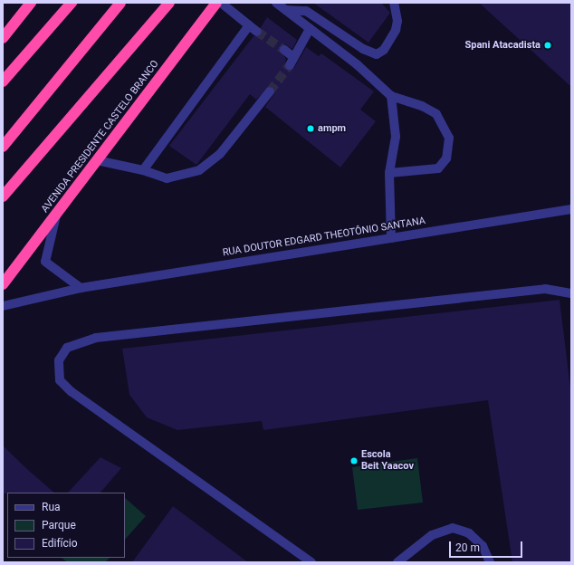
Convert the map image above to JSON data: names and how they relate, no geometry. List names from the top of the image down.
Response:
{
  "streets": {
    "highway": ["AVENIDA PRESIDENTE CASTELO BRANCO"],
    "street": ["RUA DOUTOR EDGARD THEOTÔNIO SANTANA"]
  },
  "places": ["Spani Atacadista", "ampm", "Escola Beit Yaacov"],
  "legend": ["Rua", "Parque", "Edifício"],
  "scale_bar": "20 m"
}
